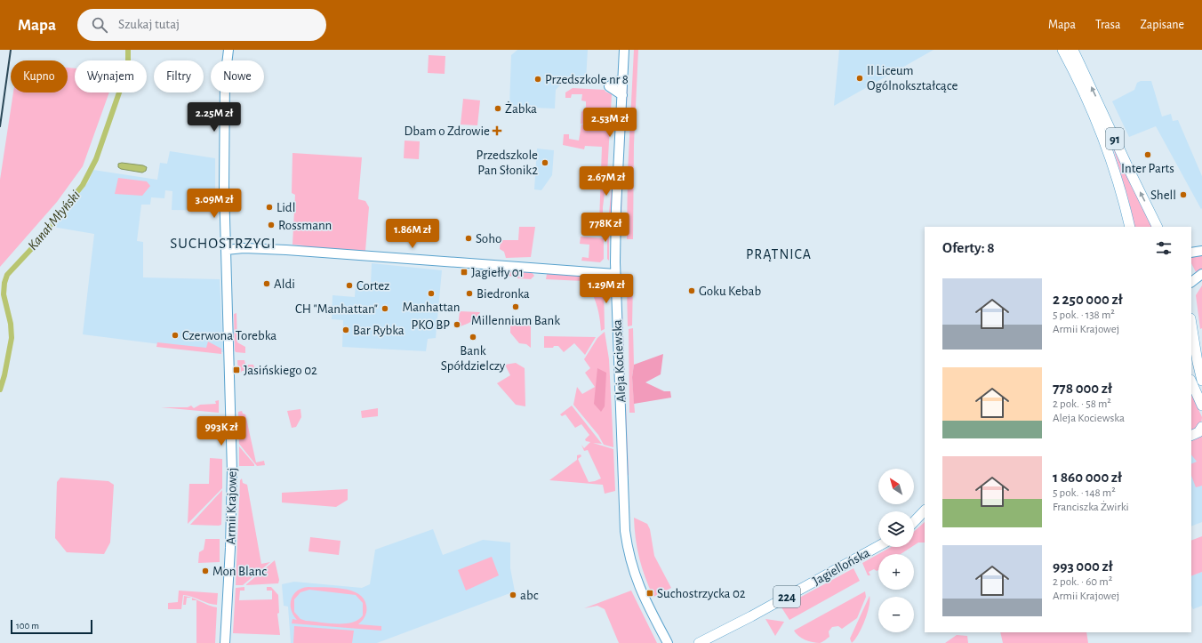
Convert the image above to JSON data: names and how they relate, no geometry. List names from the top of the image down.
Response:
{
  "streets": {
    "main road": ["91", "Jagiellońska", "224"],
    "street": ["Aleja Kociewska", "Armii Krajowej"]
  },
  "districts": ["SUCHOSTRZYGI", "PRĄTNICA"],
  "water": ["Kanał Młyński"],
  "places": {
    "other": [
      "II Liceum Ogólnokształcące",
      "Przedszkole nr 8",
      "Żabka",
      "Inter Parts",
      "Przedszkole Pan Słonik2",
      "Shell",
      "Lidl",
      "Rossmann",
      "Soho",
      "Aldi",
      "Cortez",
      "Goku Kebab",
      "Manhattan",
      "Biedronka",
      "Millennium Bank",
      "CH \"Manhattan\"",
      "PKO BP",
      "Bar Rybka",
      "Czerwona Torebka",
      "Bank Spółdzielczy",
      "Mon Blanc",
      "abc"
    ],
    "health": ["Dbam o Zdrowie"],
    "transit": ["Jagiełły 01", "Jasińskiego 02", "Suchostrzycka 02"]
  },
  "scale_bar": "100 m",
  "north": "top left",
  "page": {
    "header": "Mapa",
    "search": "Szukaj tutaj",
    "nav": ["Mapa", "Trasa", "Zapisane"],
    "chip": [
      "Kupno",
      "Wynajem",
      "Filtry",
      "Nowe"
    ],
    "price": [
      "2.25M zł",
      "2.53M zł",
      "2.67M zł",
      "3.09M zł",
      "778K zł",
      "1.86M zł",
      "1.29M zł",
      "993K zł"
    ],
    "heading": "Oferty: 8",
    "list": [
      {
        "name": "2 250 000 zł",
        "note": "5 pok. · 138 m² · Armii Krajowej"
      },
      {
        "name": "778 000 zł",
        "note": "2 pok. · 58 m² · Aleja Kociewska"
      },
      {
        "name": "1 860 000 zł",
        "note": "5 pok. · 148 m² · Franciszka Żwirki"
      },
      {
        "name": "993 000 zł",
        "note": "2 pok. · 60 m² · Armii Krajowej"
      }
    ],
    "map_buttons": ["+", "−"],
    "scale": "100 m"
  }
}
